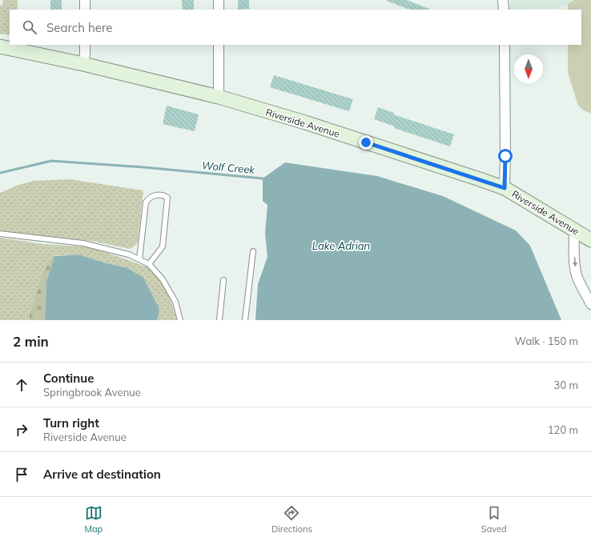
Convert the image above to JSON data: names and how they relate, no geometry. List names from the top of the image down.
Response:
{
  "streets": {
    "street": ["Riverside Avenue"]
  },
  "water": ["Wolf Creek", "Lake Adrian"],
  "north": "bottom",
  "page": {
    "search": "Search here",
    "heading": ["2 min", "Walk · 150 m"],
    "list": [
      ["Continue", "Springbrook Avenue", "30 m"],
      ["Turn right", "Riverside Avenue", "120 m"],
      "Arrive at destination"
    ],
    "nav": ["Map", "Directions", "Saved"]
  }
}
